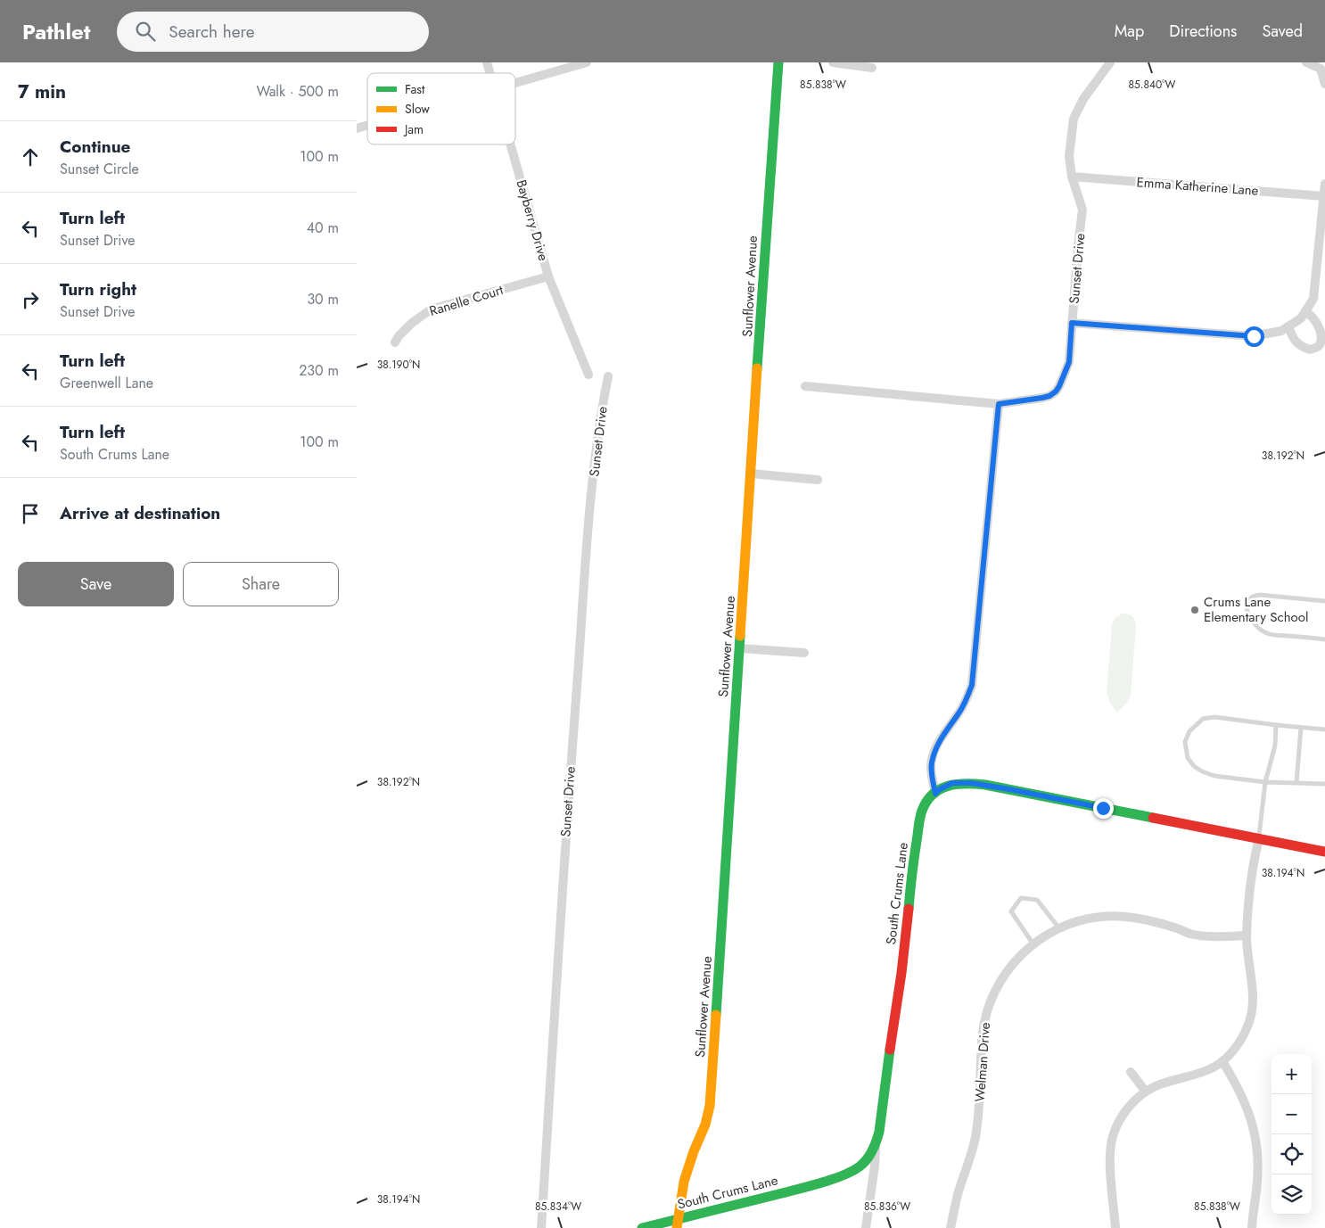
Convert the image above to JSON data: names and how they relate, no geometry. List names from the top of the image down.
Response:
{
  "streets": {
    "street": [
      "Emma Katherine Lane",
      "Bayberry Drive",
      "Sunset Drive",
      "Sunflower Avenue",
      "Ranelle Court",
      "South Crums Lane",
      "Welman Drive"
    ]
  },
  "crossings": [
    ["Emma Katherine Lane", "Sunset Drive"],
    ["Bayberry Drive", "Ranelle Court"],
    ["Sunflower Avenue", "South Crums Lane"]
  ],
  "places": ["Crums Lane Elementary School"],
  "legend": ["Fast", "Slow", "Jam"],
  "page": {
    "header": "Pathlet",
    "search": "Search here",
    "nav": ["Map", "Directions", "Saved"],
    "heading": ["7 min", "Walk · 500 m"],
    "list": [
      ["Continue", "Sunset Circle", "100 m"],
      ["Turn left", "Sunset Drive", "40 m"],
      ["Turn right", "Sunset Drive", "30 m"],
      ["Turn left", "Greenwell Lane", "230 m"],
      ["Turn left", "South Crums Lane", "100 m"],
      "Arrive at destination"
    ],
    "buttons": ["Save", "Share"],
    "map_buttons": ["+", "−"]
  },
  "coordinates": [
    "85.838°W",
    "85.840°W",
    "38.190°N",
    "38.192°N",
    "38.194°N",
    "85.834°W",
    "85.836°W"
  ]
}
